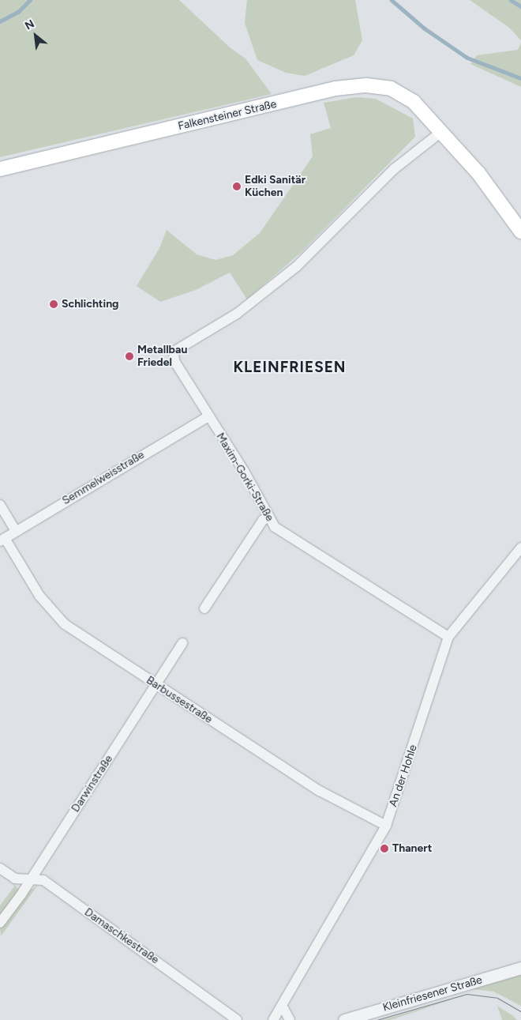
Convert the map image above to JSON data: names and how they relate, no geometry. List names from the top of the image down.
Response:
{
  "streets": {
    "main road": ["Falkensteiner Straße"],
    "street": [
      "Maxim-Gorki-Straße",
      "Semmelweisstraße",
      "Barbussestraße",
      "An der Hohle",
      "Darwinstraße",
      "Damaschkestraße",
      "Kleinfriesener Straße"
    ]
  },
  "crossings": [
    ["Falkensteiner Straße", "Maxim-Gorki-Straße"],
    ["Maxim-Gorki-Straße", "Semmelweisstraße"],
    ["Maxim-Gorki-Straße", "An der Hohle"],
    ["Semmelweisstraße", "Barbussestraße"],
    ["Barbussestraße", "An der Hohle"],
    ["Barbussestraße", "Darwinstraße"],
    ["Darwinstraße", "Damaschkestraße"]
  ],
  "districts": ["KLEINFRIESEN"],
  "places": [
    "Edki Sanitär Küchen",
    "Schlichting",
    "Metallbau Friedel",
    "Thanert"
  ],
  "north": "top left"
}
